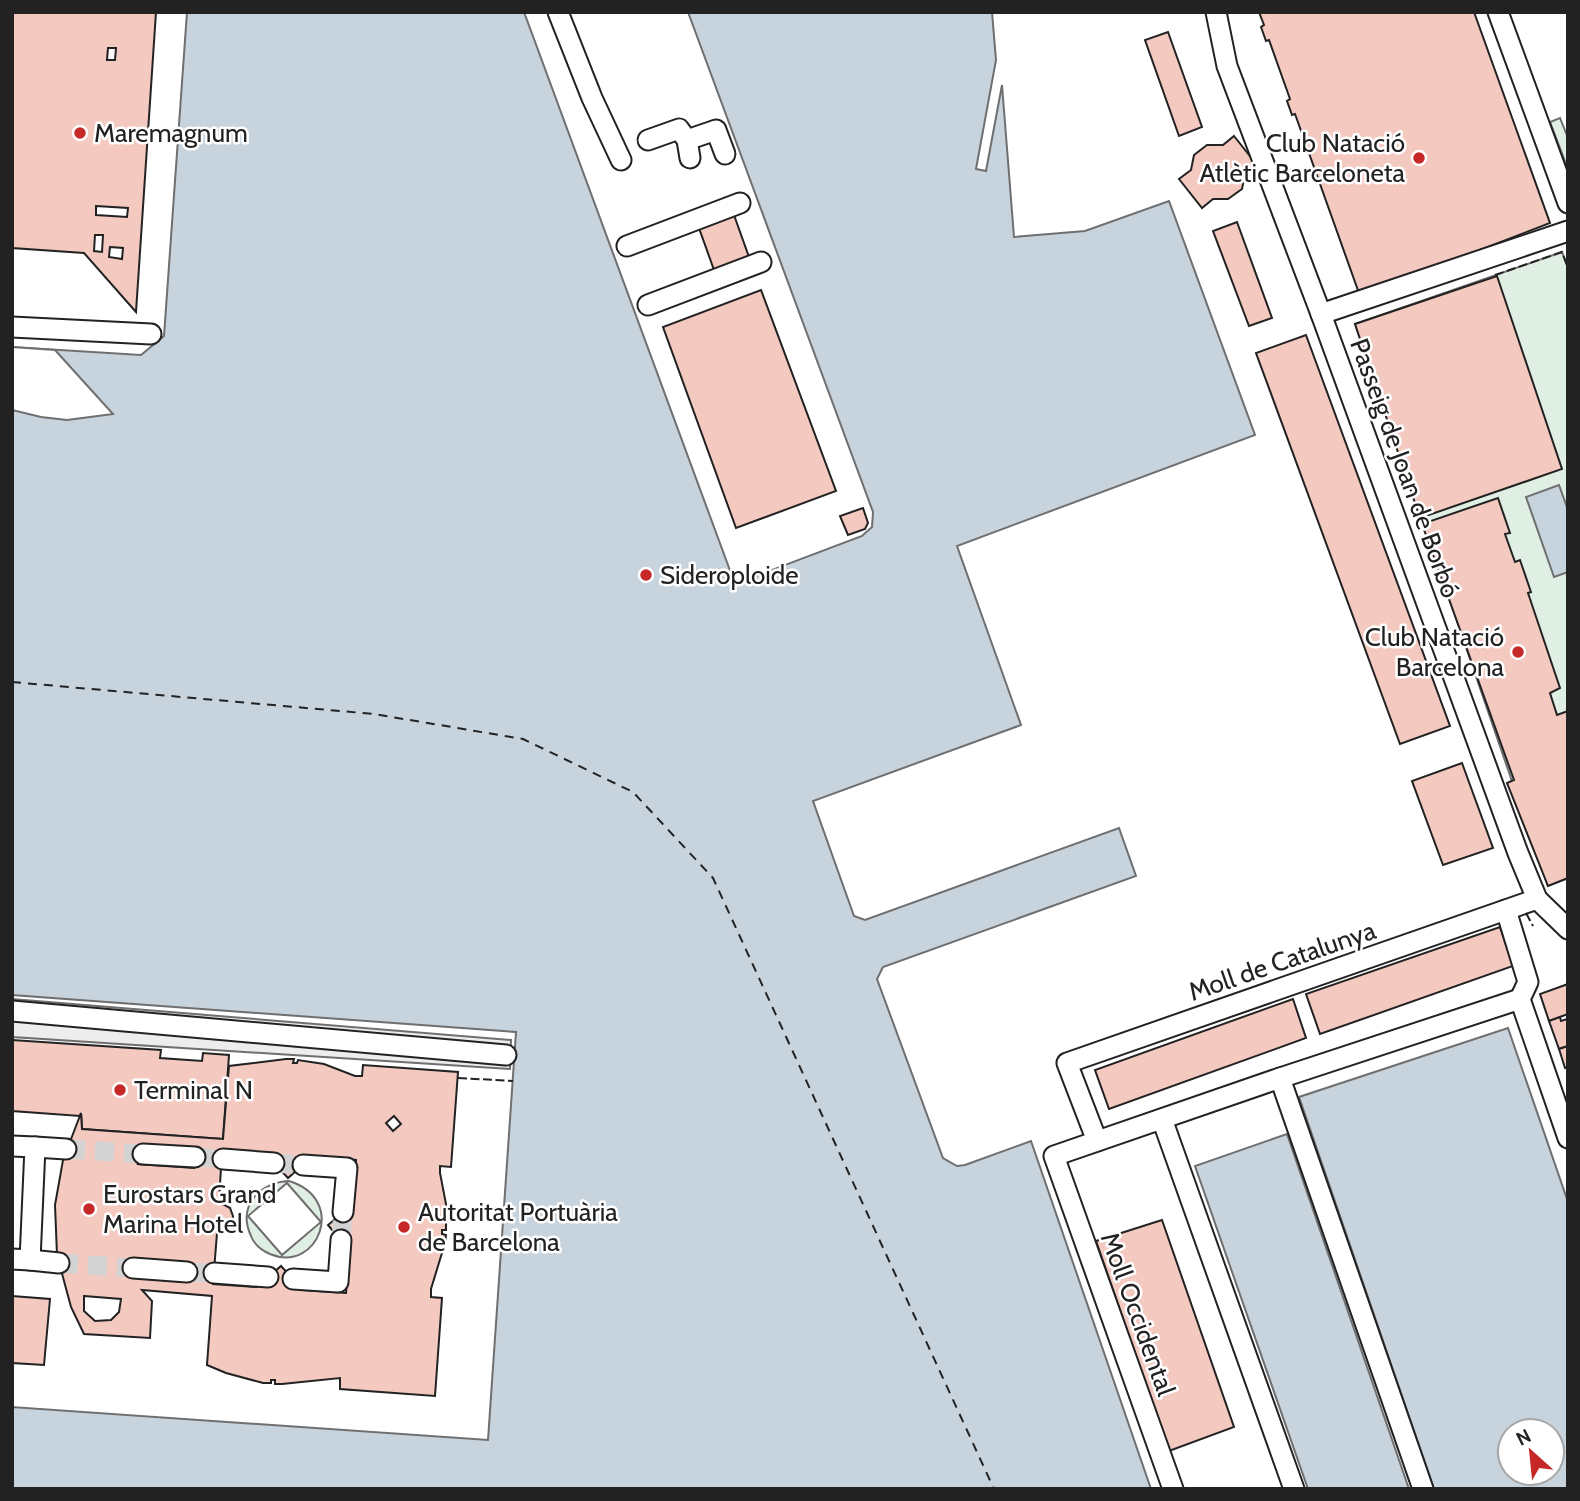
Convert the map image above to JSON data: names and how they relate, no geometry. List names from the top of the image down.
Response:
{
  "streets": {
    "street": ["Passeig de Joan de Borbó", "Moll de Catalunya", "Moll Occidental"]
  },
  "crossings": [
    ["Passeig de Joan de Borbó", "Moll de Catalunya"],
    ["Moll de Catalunya", "Moll Occidental"]
  ],
  "places": [
    "Maremagnum",
    "Club Natació Atlètic Barceloneta",
    "Sideroploide",
    "Club Natació Barcelona",
    "Terminal N",
    "Eurostars Grand Marina Hotel",
    "Autoritat Portuària de Barcelona"
  ],
  "north": "top left"
}
